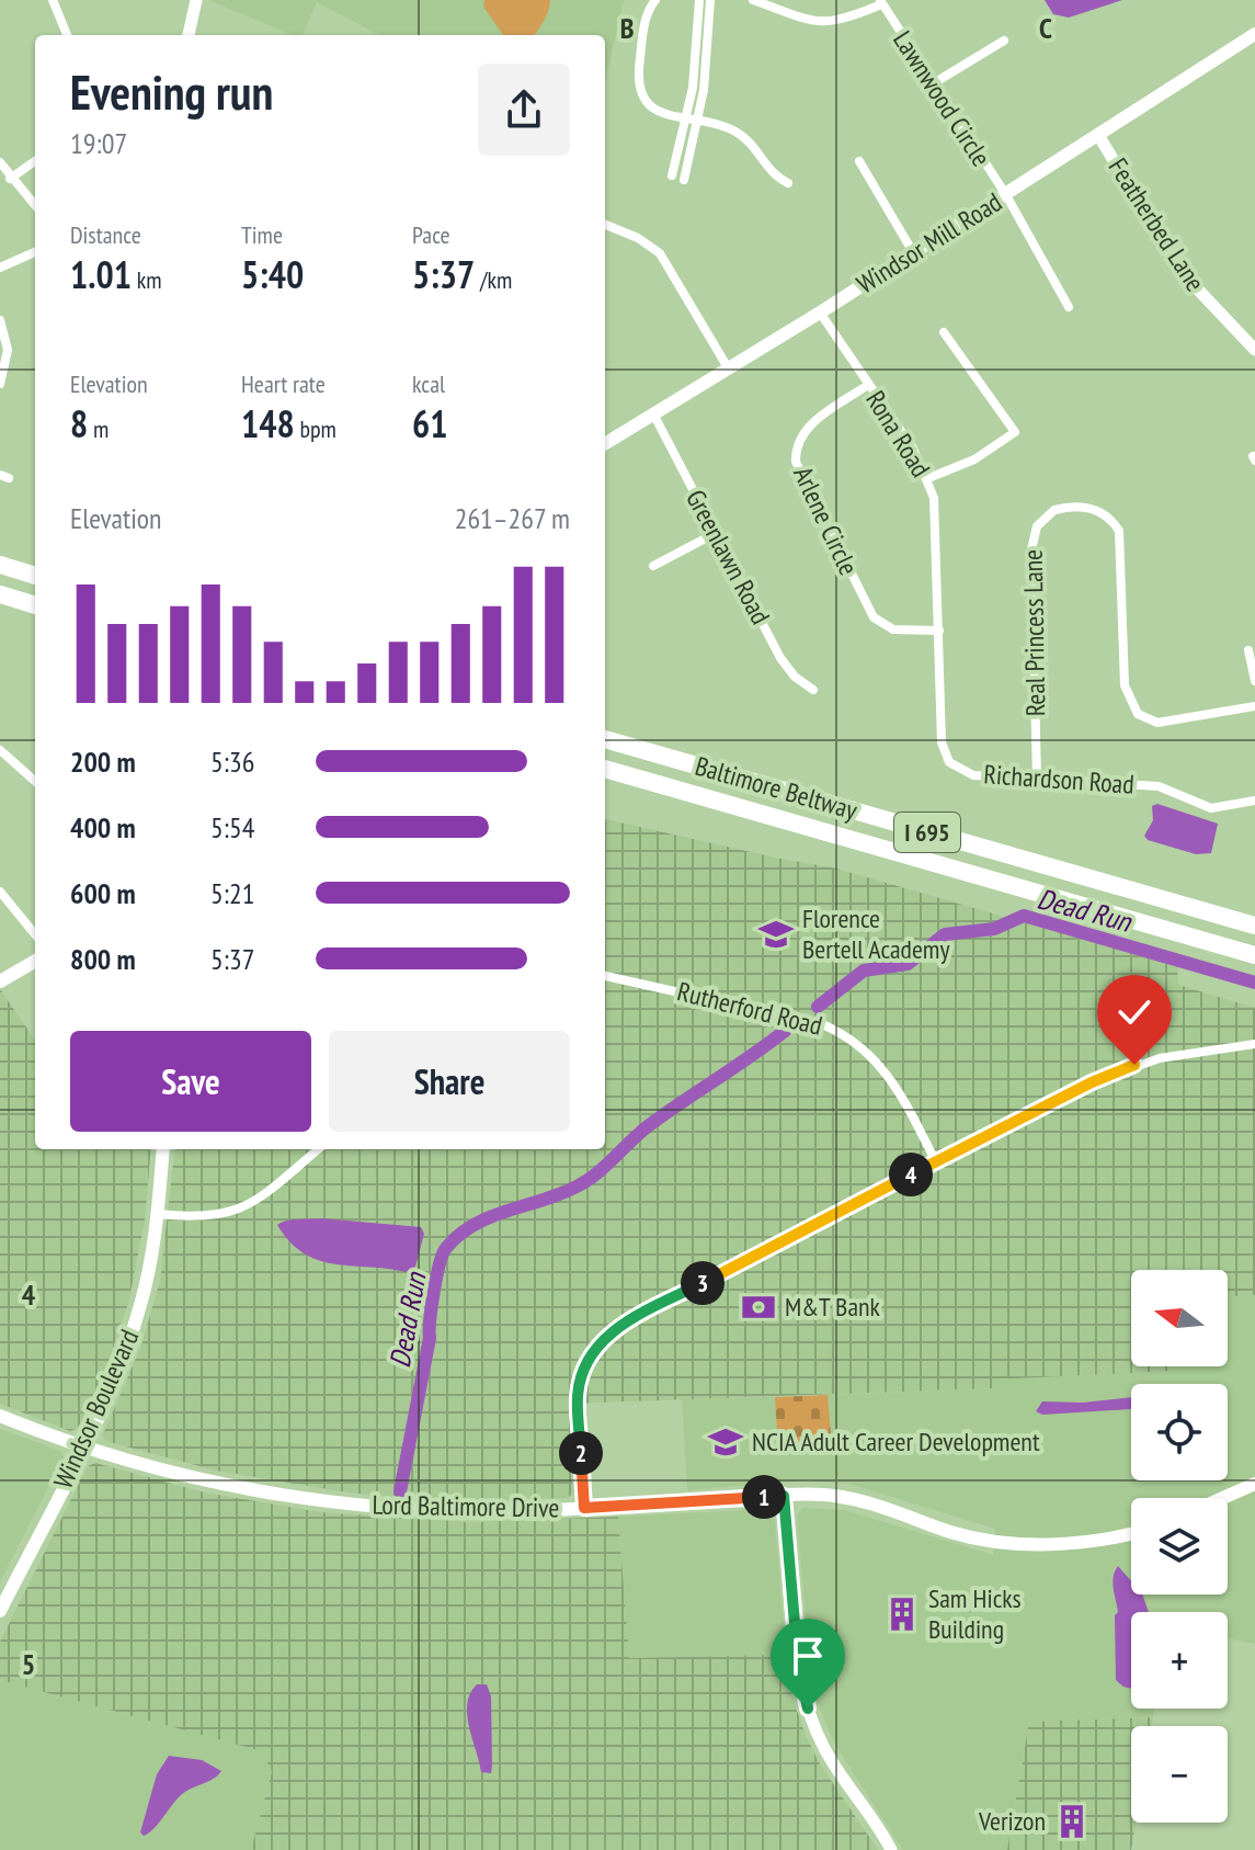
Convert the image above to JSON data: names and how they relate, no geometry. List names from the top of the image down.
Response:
{
  "streets": {
    "highway": ["Baltimore Beltway", "I 695"],
    "main road": ["Windsor Mill Road", "Windsor Boulevard", "Lord Baltimore Drive"],
    "street": [
      "Lawnwood Circle",
      "Featherbed Lane",
      "Rona Road",
      "Arlene Circle",
      "Greenlawn Road",
      "Real Princess Lane",
      "Richardson Road",
      "Rutherford Road"
    ]
  },
  "crossings": [
    ["Lawnwood Circle", "Windsor Mill Road"],
    ["Featherbed Lane", "Windsor Mill Road"],
    ["Windsor Mill Road", "Rona Road"],
    ["Windsor Mill Road", "Greenlawn Road"],
    ["Rona Road", "Arlene Circle"],
    ["Rona Road", "Richardson Road"],
    ["Real Princess Lane", "Richardson Road"],
    ["Windsor Boulevard", "Lord Baltimore Drive"]
  ],
  "water": ["Dead Run"],
  "places": {
    "school or university": ["Florence Bertell Academy", "NCIA Adult Career Development"],
    "bank": ["M&T Bank"],
    "building": ["Sam Hicks Building", "Verizon"]
  },
  "north": "left",
  "page": {
    "heading": ["Evening run", "19:07"],
    "stats": [
      ["Distance", "1.01 km"],
      ["Time", "5:40"],
      ["Pace", "5:37 /km"],
      ["Elevation", "8 m"],
      ["Heart rate", "148 bpm"],
      ["kcal", "61"]
    ],
    "chart": ["Elevation", "261–267 m"],
    "list": [
      {
        "name": "200 m",
        "note": "5:36"
      },
      {
        "name": "400 m",
        "note": "5:54"
      },
      {
        "name": "600 m",
        "note": "5:21"
      },
      {
        "name": "800 m",
        "note": "5:37"
      }
    ],
    "buttons": ["Save", "Share"],
    "pins": [
      "4",
      "3",
      "2",
      "1"
    ],
    "map_buttons": ["+", "−"]
  },
  "grid": {
    "columns": ["B", "C"],
    "rows": ["4", "5"]
  }
}
